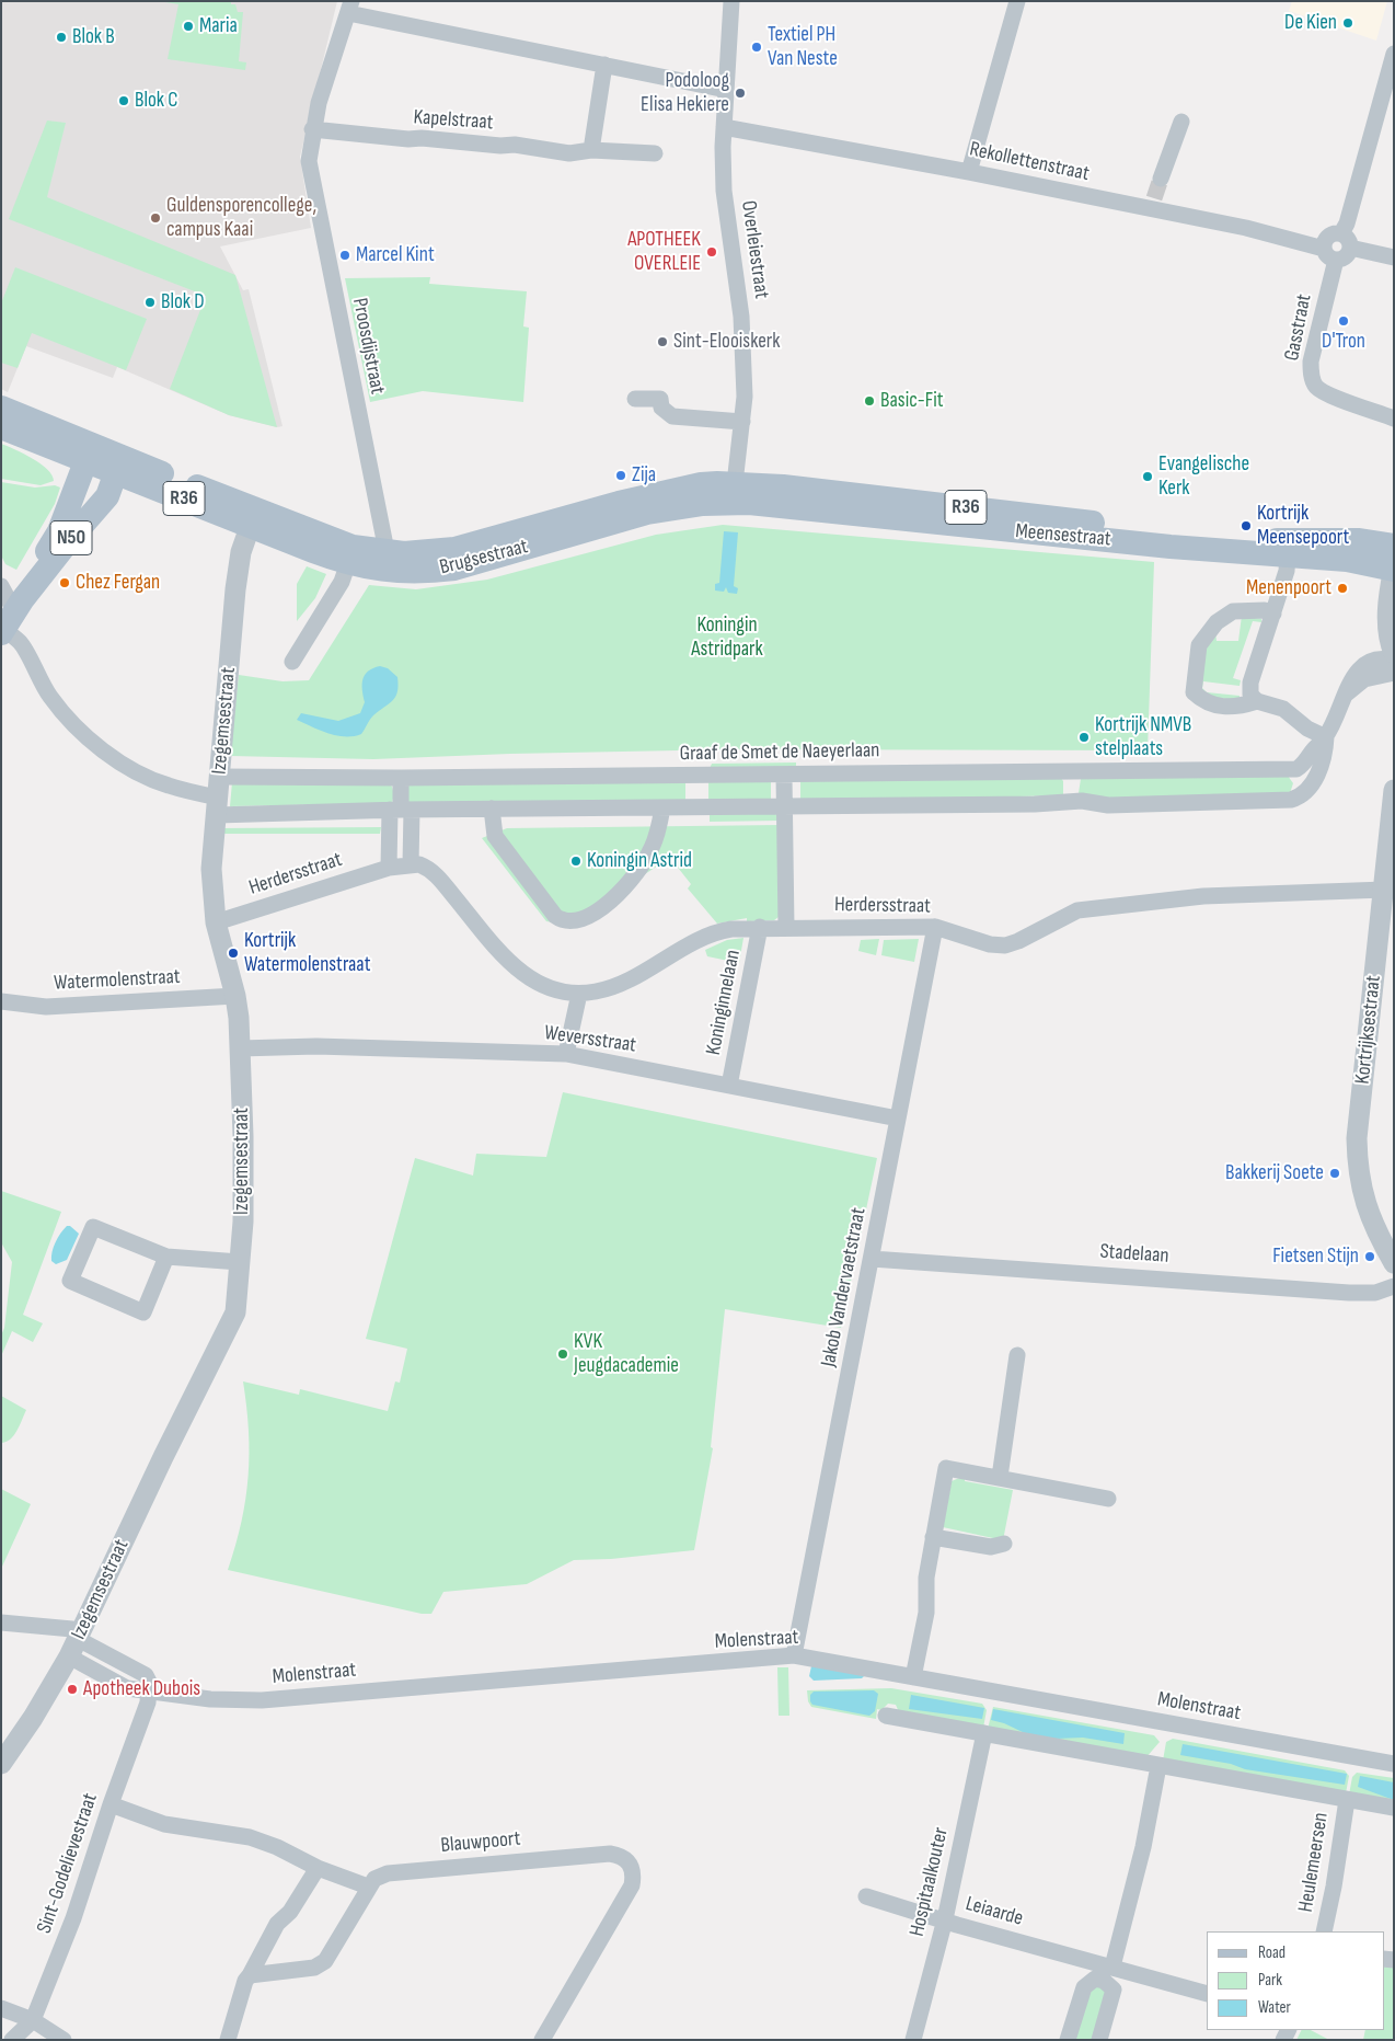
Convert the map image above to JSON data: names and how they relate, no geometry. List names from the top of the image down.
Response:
{
  "streets": {
    "main road": [
      "R36",
      "Meensestraat",
      "N50",
      "Brugsestraat"
    ],
    "street": [
      "Kapelstraat",
      "Rekollettenstraat",
      "Overleiestraat",
      "Gasstraat",
      "Proosdijstraat",
      "Izegemsestraat",
      "Graaf de Smet de Naeyerlaan",
      "Herdersstraat",
      "Watermolenstraat",
      "Koninginnelaan",
      "Kortrijksestraat",
      "Weversstraat",
      "Stadelaan",
      "Jakob Vandervaetstraat",
      "Molenstraat",
      "Blauwpoort",
      "Heulemeersen",
      "Sint-Godelievestraat",
      "Hospitaalkouter",
      "Leiaarde"
    ]
  },
  "crossings": [
    ["Kapelstraat", "Proosdijstraat"],
    ["Rekollettenstraat", "Overleiestraat"],
    ["Rekollettenstraat", "Gasstraat"],
    ["Overleiestraat", "Meensestraat"],
    ["Overleiestraat", "Brugsestraat"],
    ["Proosdijstraat", "Brugsestraat"],
    ["R36", "N50"],
    ["R36", "Brugsestraat"],
    ["Meensestraat", "Brugsestraat"],
    ["N50", "Brugsestraat"],
    ["N50", "Graaf de Smet de Naeyerlaan"],
    ["Brugsestraat", "Izegemsestraat"],
    ["Izegemsestraat", "Graaf de Smet de Naeyerlaan"],
    ["Izegemsestraat", "Herdersstraat"],
    ["Izegemsestraat", "Watermolenstraat"],
    ["Izegemsestraat", "Weversstraat"],
    ["Herdersstraat", "Koninginnelaan"],
    ["Herdersstraat", "Kortrijksestraat"],
    ["Herdersstraat", "Jakob Vandervaetstraat"],
    ["Koninginnelaan", "Weversstraat"],
    ["Weversstraat", "Jakob Vandervaetstraat"],
    ["Stadelaan", "Jakob Vandervaetstraat"],
    ["Jakob Vandervaetstraat", "Molenstraat"],
    ["Molenstraat", "Sint-Godelievestraat"],
    ["Hospitaalkouter", "Leiaarde"]
  ],
  "parks": ["Koningin Astridpark"],
  "places": [
    "De Kien",
    "Maria",
    "Blok B",
    "Textiel PH Van Neste",
    "Podoloog Elisa Hekiere",
    "Blok C",
    "Guldensporencollege, campus Kaai",
    "APOTHEEK OVERLEIE",
    "Marcel Kint",
    "Blok D",
    "D'Tron",
    "Sint-Elooiskerk",
    "Basic-Fit",
    "Zija",
    "Evangelische Kerk",
    "Kortrijk Meensepoort",
    "Chez Fergan",
    "Menenpoort",
    "Kortrijk NMVB stelplaats",
    "Koningin Astrid",
    "Kortrijk Watermolenstraat",
    "Bakkerij Soete",
    "Fietsen Stijn",
    "KVK Jeugdacademie",
    "Apotheek Dubois"
  ],
  "legend": ["Road", "Park", "Water"]
}
